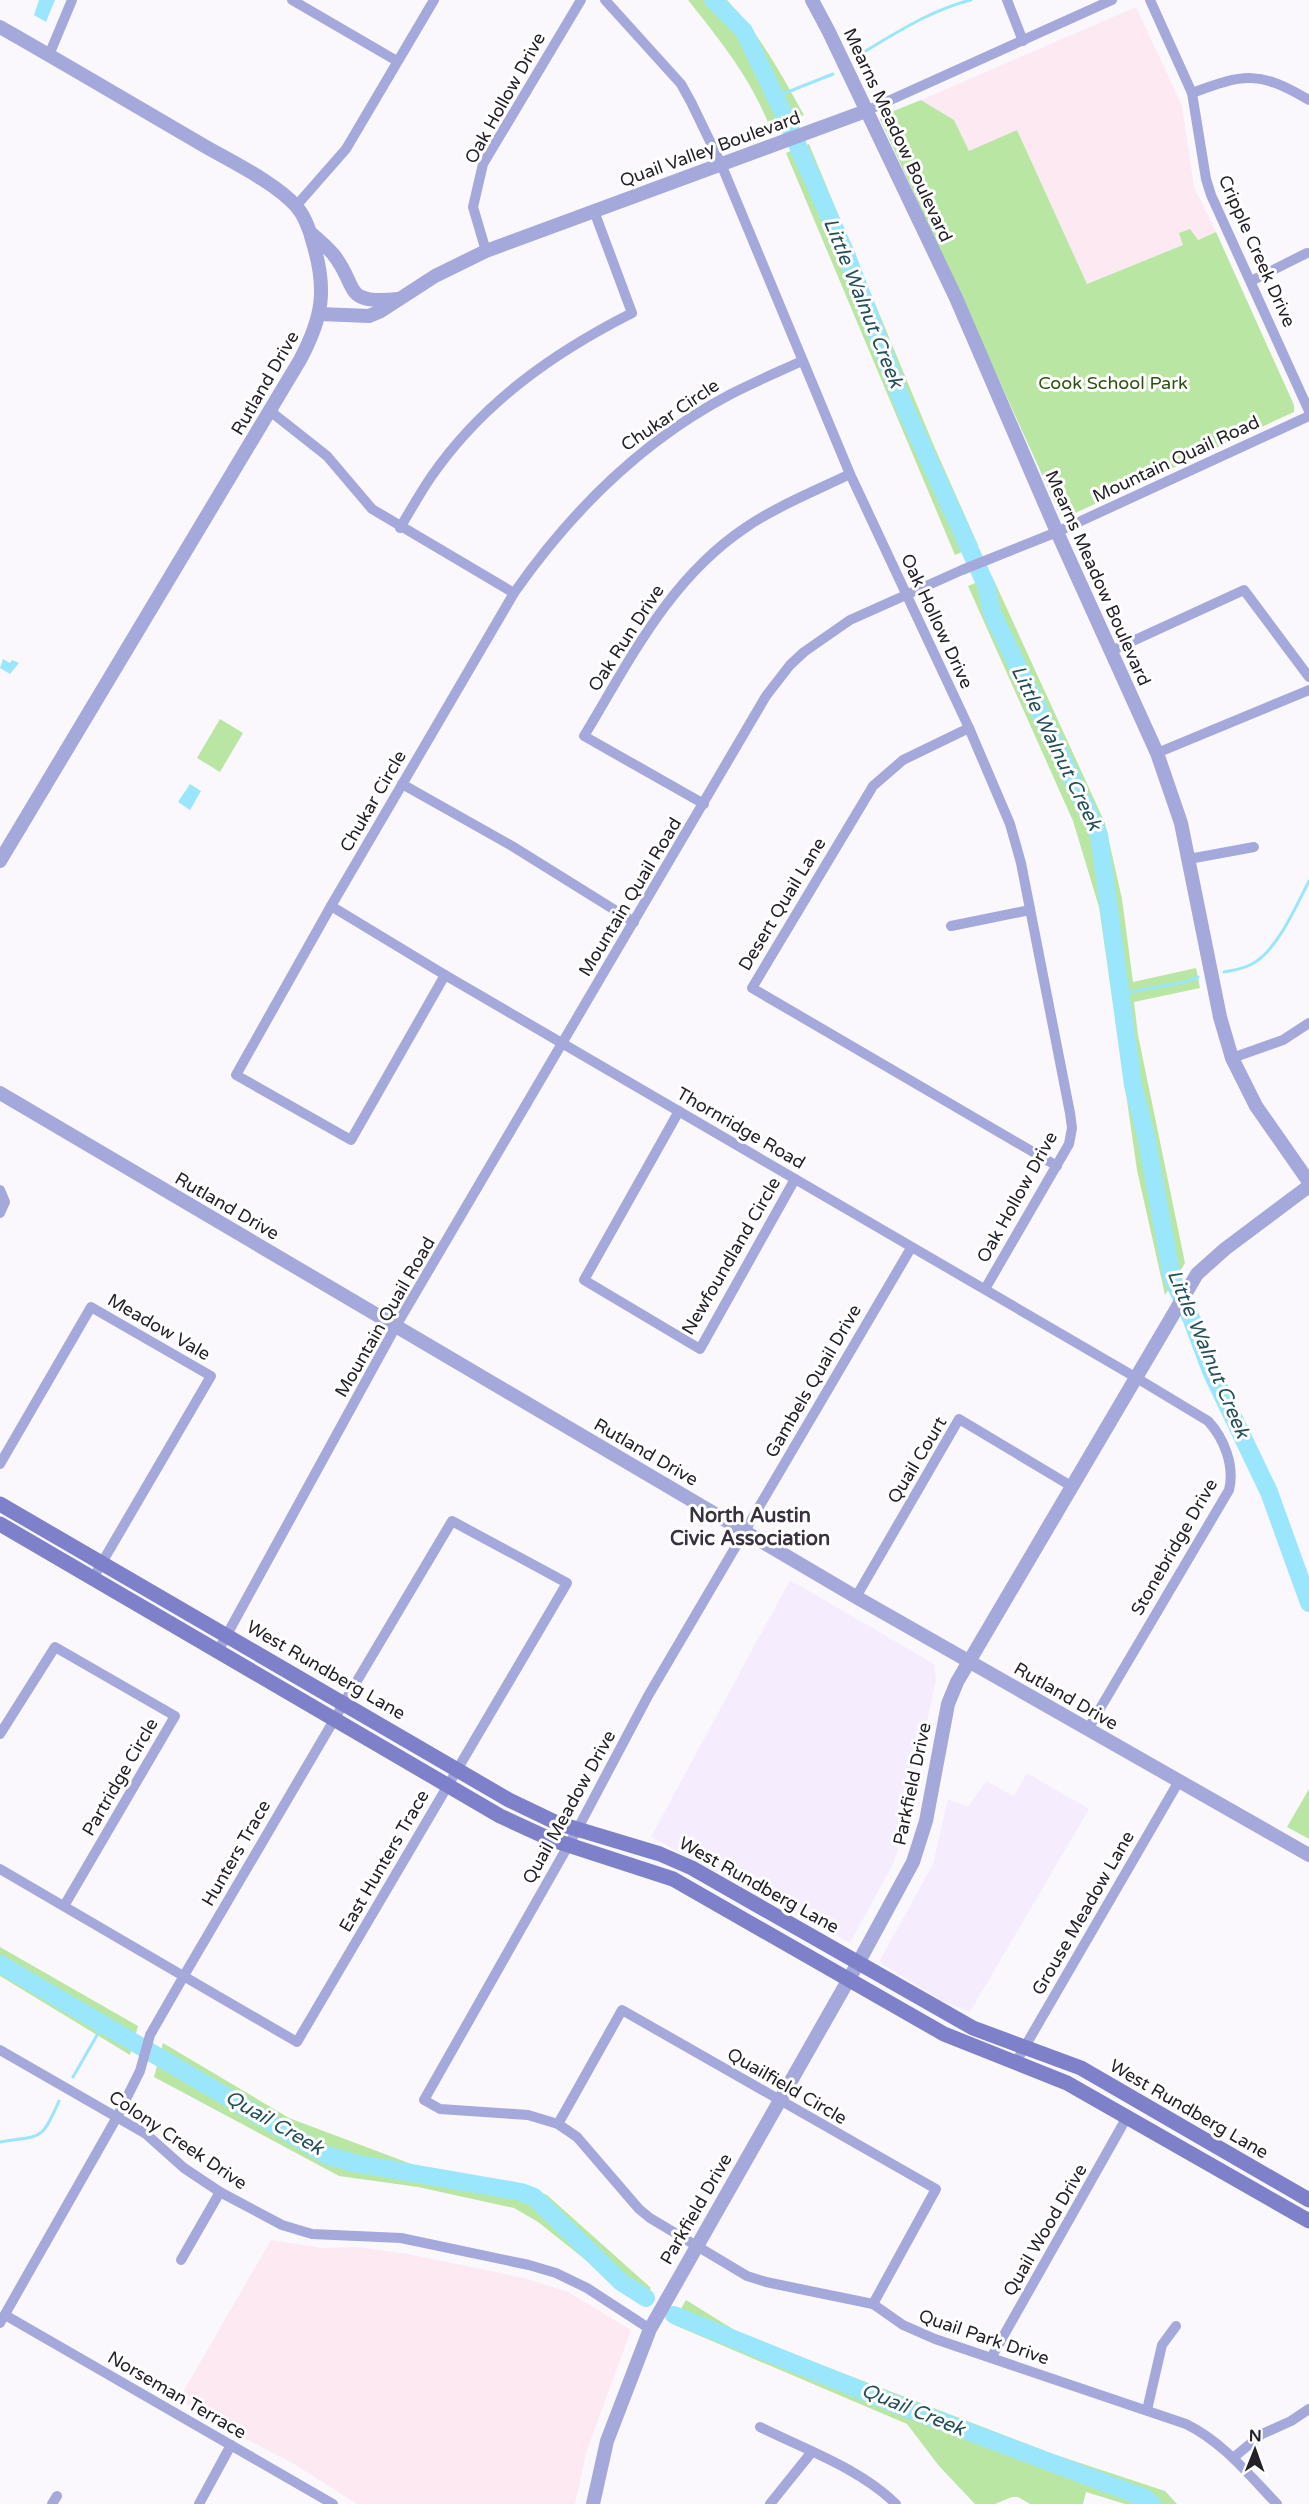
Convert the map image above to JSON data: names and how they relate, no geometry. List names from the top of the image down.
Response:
{
  "streets": {
    "main road": ["West Rundberg Lane"],
    "street": [
      "Oak Hollow Drive",
      "Mearns Meadow Boulevard",
      "Quail Valley Boulevard",
      "Cripple Creek Drive",
      "Rutland Drive",
      "Chukar Circle",
      "Mountain Quail Road",
      "Oak Run Drive",
      "Desert Quail Lane",
      "Thornridge Road",
      "Newfoundland Circle",
      "Meadow Vale",
      "Gambels Quail Drive",
      "Quail Court",
      "Stonebridge Drive",
      "Partridge Circle",
      "Parkfield Drive",
      "Quail Meadow Drive",
      "Hunters Trace",
      "East Hunters Trace",
      "Grouse Meadow Lane",
      "Quailfield Circle",
      "Colony Creek Drive",
      "Quail Wood Drive",
      "Quail Park Drive",
      "Norseman Terrace"
    ]
  },
  "crossings": [
    ["Oak Hollow Drive", "Quail Valley Boulevard"],
    ["Oak Hollow Drive", "Chukar Circle"],
    ["Oak Hollow Drive", "Mountain Quail Road"],
    ["Oak Hollow Drive", "Oak Run Drive"],
    ["Oak Hollow Drive", "Desert Quail Lane"],
    ["Oak Hollow Drive", "Thornridge Road"],
    ["Mearns Meadow Boulevard", "Quail Valley Boulevard"],
    ["Mearns Meadow Boulevard", "Mountain Quail Road"],
    ["Mearns Meadow Boulevard", "Parkfield Drive"],
    ["Quail Valley Boulevard", "Rutland Drive"],
    ["Rutland Drive", "Mountain Quail Road"],
    ["Rutland Drive", "Gambels Quail Drive"],
    ["Rutland Drive", "Quail Court"],
    ["Rutland Drive", "Stonebridge Drive"],
    ["Rutland Drive", "Parkfield Drive"],
    ["Rutland Drive", "Quail Meadow Drive"],
    ["Rutland Drive", "Grouse Meadow Lane"],
    ["Chukar Circle", "Thornridge Road"],
    ["Mountain Quail Road", "Oak Run Drive"],
    ["Mountain Quail Road", "Thornridge Road"],
    ["Mountain Quail Road", "West Rundberg Lane"],
    ["Thornridge Road", "Newfoundland Circle"],
    ["Thornridge Road", "Gambels Quail Drive"],
    ["Thornridge Road", "Stonebridge Drive"],
    ["Thornridge Road", "Parkfield Drive"],
    ["Meadow Vale", "West Rundberg Lane"],
    ["Gambels Quail Drive", "Quail Meadow Drive"],
    ["Quail Court", "Parkfield Drive"],
    ["Stonebridge Drive", "Parkfield Drive"],
    ["West Rundberg Lane", "Parkfield Drive"],
    ["West Rundberg Lane", "Quail Meadow Drive"],
    ["West Rundberg Lane", "Hunters Trace"],
    ["West Rundberg Lane", "East Hunters Trace"],
    ["West Rundberg Lane", "Grouse Meadow Lane"],
    ["West Rundberg Lane", "Quail Wood Drive"],
    ["Parkfield Drive", "Quailfield Circle"],
    ["Parkfield Drive", "Colony Creek Drive"],
    ["Parkfield Drive", "Quail Park Drive"],
    ["Quail Meadow Drive", "Quail Park Drive"],
    ["Hunters Trace", "East Hunters Trace"],
    ["Hunters Trace", "Colony Creek Drive"],
    ["Hunters Trace", "Norseman Terrace"],
    ["Quailfield Circle", "Quail Park Drive"],
    ["Quail Wood Drive", "Quail Park Drive"]
  ],
  "districts": ["North Austin Civic Association"],
  "water": ["Little Walnut Creek", "Quail Creek"],
  "parks": ["Cook School Park"],
  "north": "top"
}
